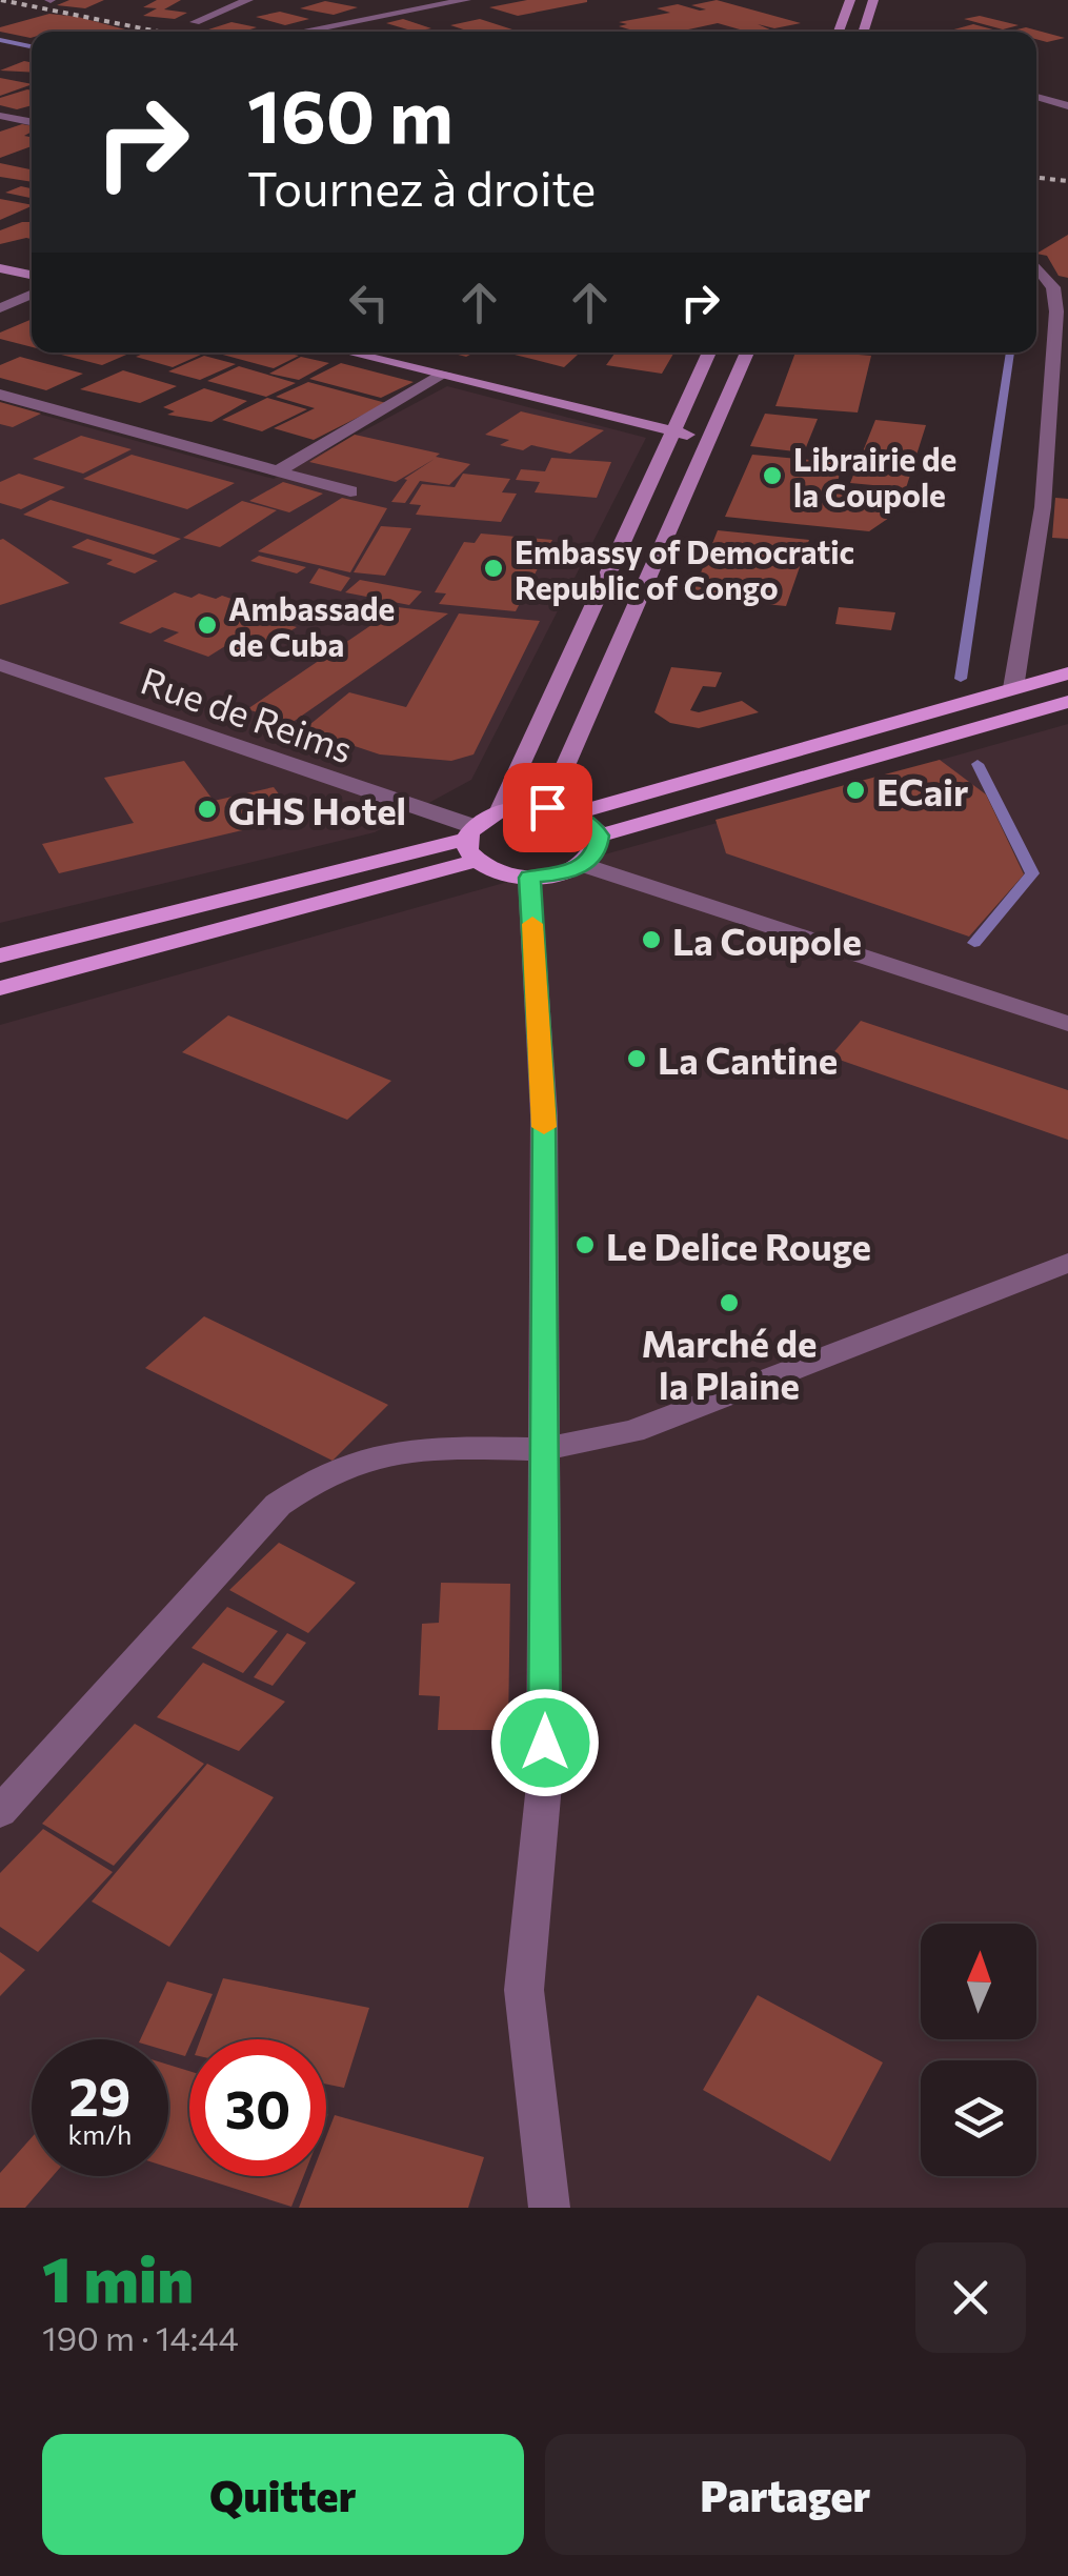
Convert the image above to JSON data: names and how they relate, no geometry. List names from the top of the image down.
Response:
{
  "streets": {
    "street": ["Rue de Reims"]
  },
  "places": [
    "Librairie de la Coupole",
    "Embassy of Democratic Republic of Congo",
    "Ambassade de Cuba",
    "ECair",
    "GHS Hotel",
    "La Coupole",
    "La Cantine",
    "Le Delice Rouge",
    "Marché de la Plaine"
  ],
  "north": "top",
  "page": {
    "turn": ["160 m", "Tournez à droite"],
    "speed": "29 km/h",
    "limit": "30",
    "heading": ["1 min", "190 m · 14:44"],
    "buttons": ["Quitter", "Partager"]
  }
}
